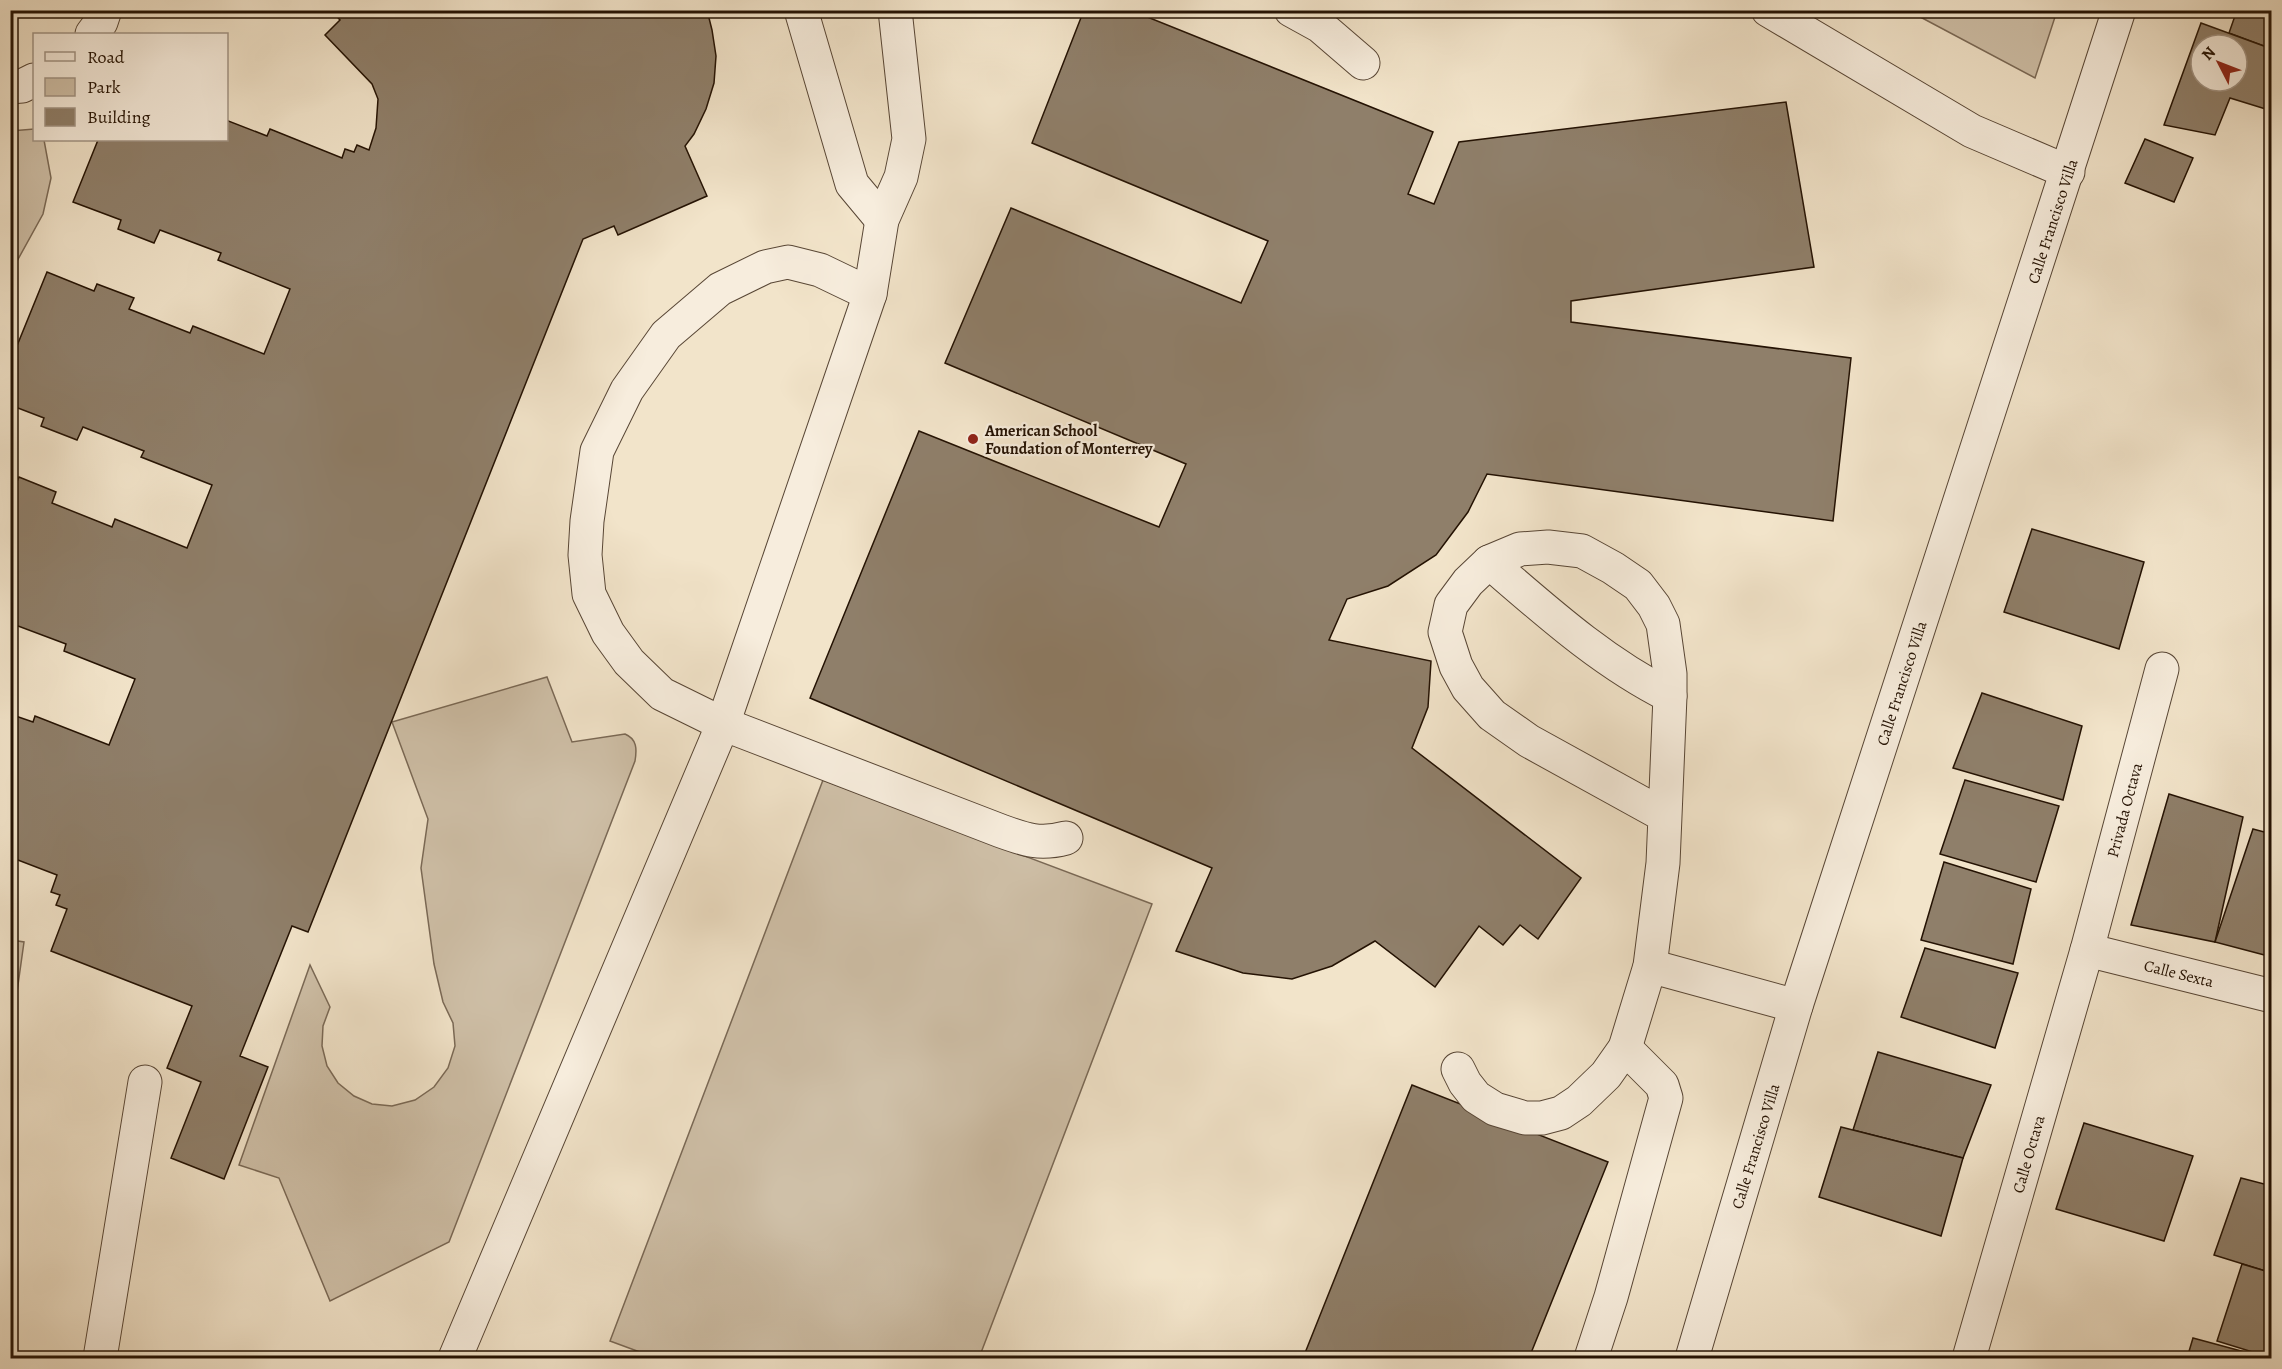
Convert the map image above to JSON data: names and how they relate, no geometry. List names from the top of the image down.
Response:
{
  "streets": {
    "street": [
      "Calle Francisco Villa",
      "Privada Octava",
      "Calle Sexta",
      "Calle Octava"
    ]
  },
  "crossings": [
    ["Privada Octava", "Calle Sexta"],
    ["Privada Octava", "Calle Octava"],
    ["Calle Sexta", "Calle Octava"]
  ],
  "places": ["American School Foundation of Monterrey"],
  "legend": ["Road", "Park", "Building"],
  "north": "top left"
}
